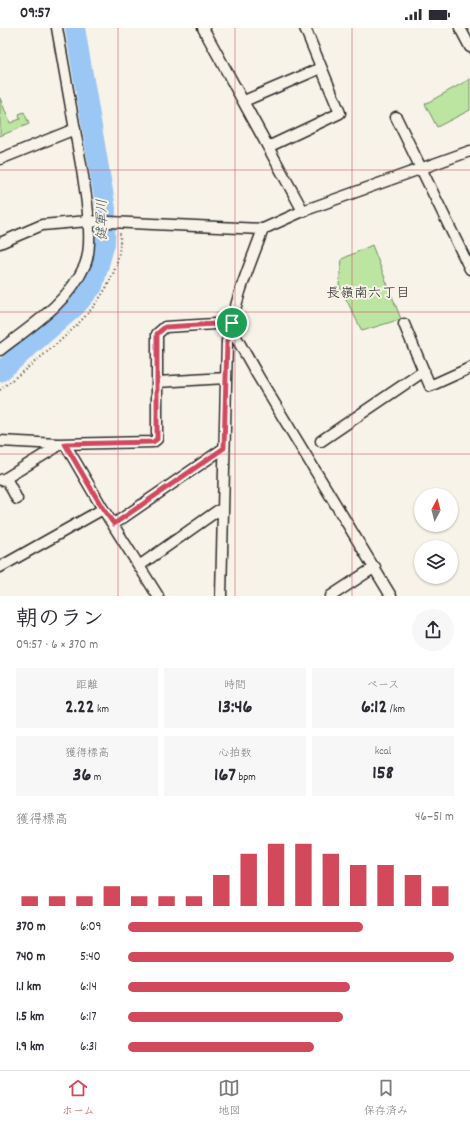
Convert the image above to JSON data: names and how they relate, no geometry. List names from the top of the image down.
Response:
{
  "districts": ["長嶺南六丁目"],
  "water": ["健軍川"],
  "north": "top",
  "page": {
    "status": "09:57",
    "heading": ["朝のラン", "09:57 · 6 × 370 m"],
    "stats": [
      ["距離", "2.22 km"],
      ["時間", "13:46"],
      ["ペース", "6:12 /km"],
      ["獲得標高", "36 m"],
      ["心拍数", "167 bpm"],
      ["kcal", "158"]
    ],
    "chart": ["獲得標高", "46–51 m"],
    "list": [
      {
        "name": "370 m",
        "note": "6:09"
      },
      {
        "name": "740 m",
        "note": "5:40"
      },
      {
        "name": "1.1 km",
        "note": "6:14"
      },
      {
        "name": "1.5 km",
        "note": "6:17"
      },
      {
        "name": "1.9 km",
        "note": "6:31"
      }
    ],
    "tabs": ["ホーム", "地図", "保存済み"]
  }
}
